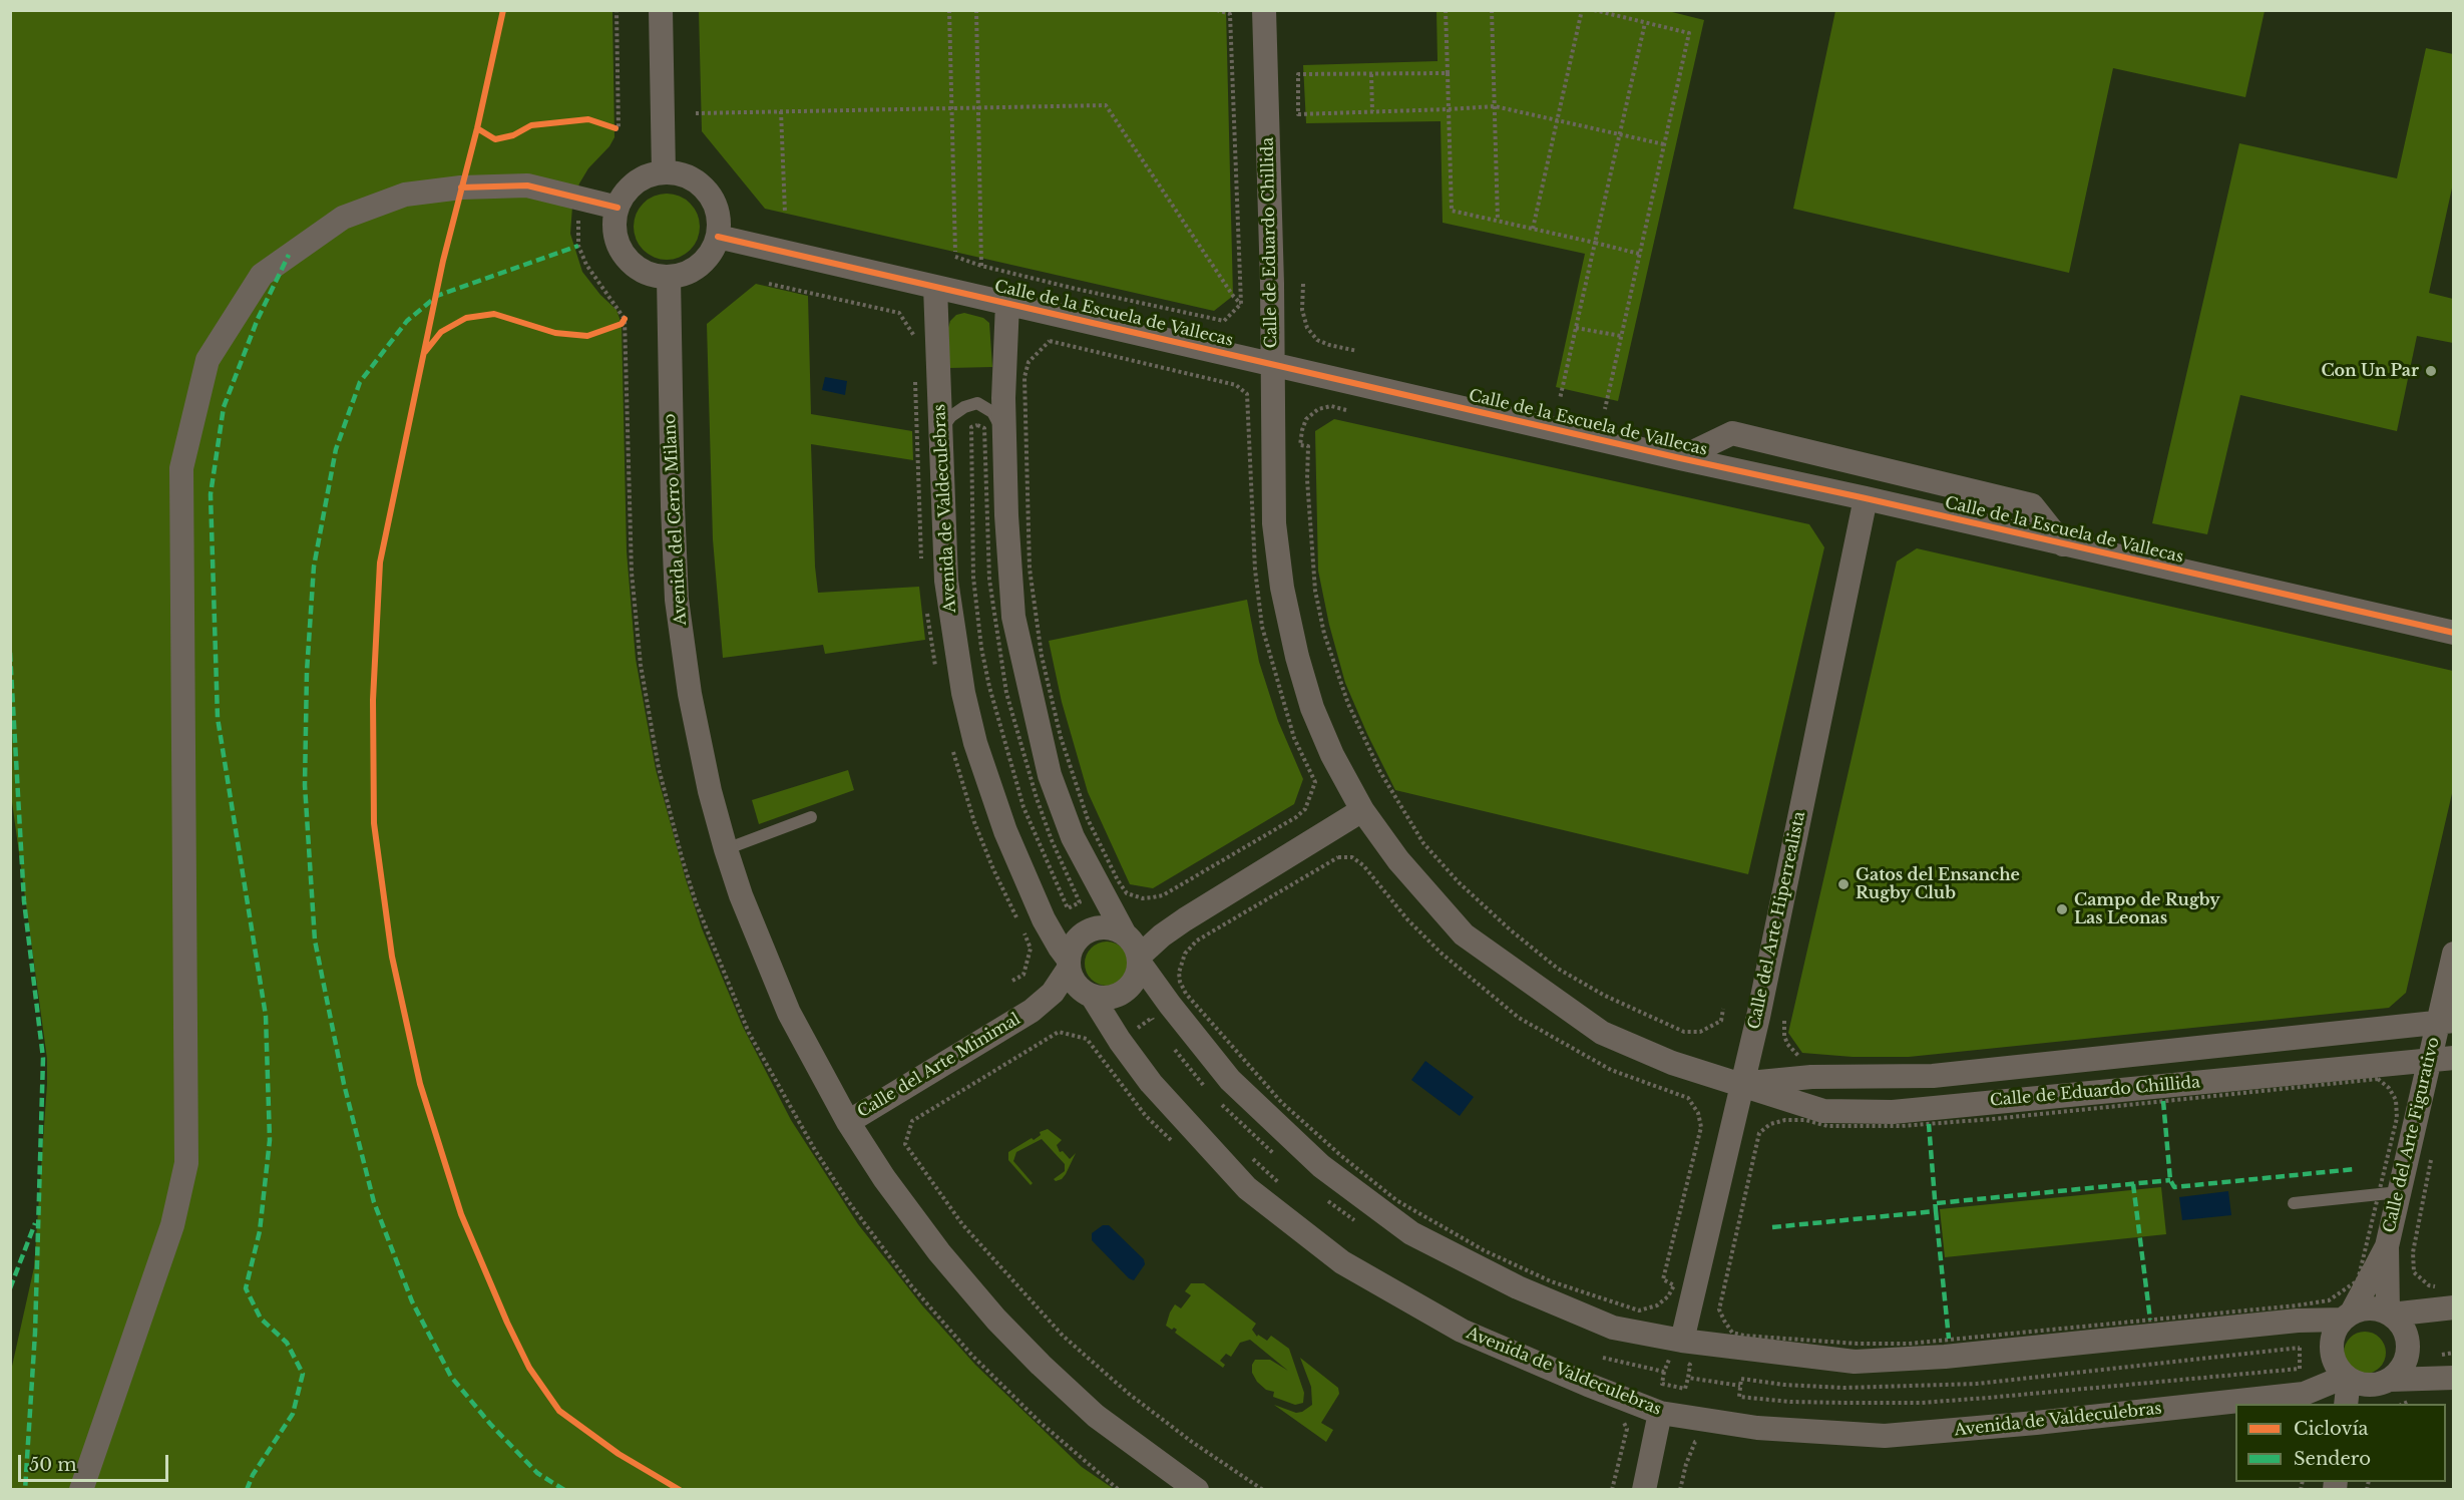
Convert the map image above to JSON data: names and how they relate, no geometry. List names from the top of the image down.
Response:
{
  "streets": {
    "street": [
      "Calle de Eduardo Chillida",
      "Calle de la Escuela de Vallecas",
      "Avenida de Valdeculebras",
      "Avenida del Cerro Milano",
      "Calle del Arte Hiperrealista",
      "Calle del Arte Minimal",
      "Calle del Arte Figurativo"
    ]
  },
  "crossings": [
    ["Calle de Eduardo Chillida", "Calle de la Escuela de Vallecas"],
    ["Calle de Eduardo Chillida", "Calle del Arte Hiperrealista"],
    ["Calle de Eduardo Chillida", "Calle del Arte Figurativo"],
    ["Calle de la Escuela de Vallecas", "Avenida de Valdeculebras"],
    ["Calle de la Escuela de Vallecas", "Avenida del Cerro Milano"],
    ["Calle de la Escuela de Vallecas", "Calle del Arte Hiperrealista"],
    ["Avenida de Valdeculebras", "Calle del Arte Minimal"],
    ["Avenida de Valdeculebras", "Calle del Arte Figurativo"],
    ["Avenida del Cerro Milano", "Calle del Arte Minimal"]
  ],
  "places": ["Con Un Par", "Gatos del Ensanche Rugby Club", "Campo de Rugby Las Leonas"],
  "legend": ["Ciclovía", "Sendero"],
  "scale_bar": "50 m"
}
